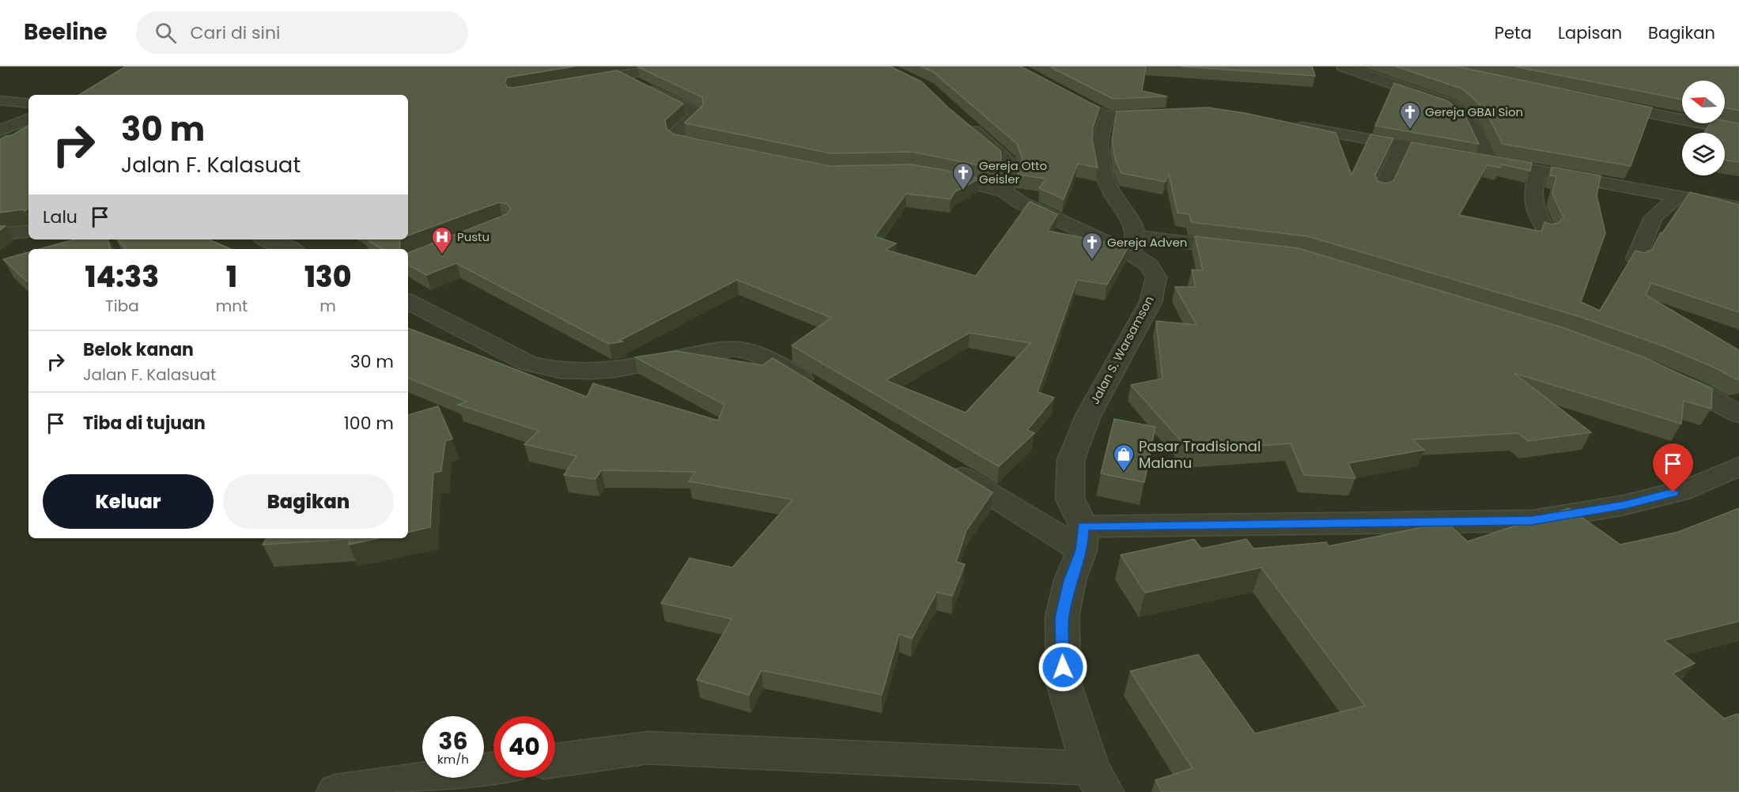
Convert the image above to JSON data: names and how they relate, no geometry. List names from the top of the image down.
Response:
{
  "streets": {
    "street": ["Jalan S. Warsamson"]
  },
  "places": {
    "church": ["Gereja GBAI Sion", "Gereja Otto Geisler", "Gereja Adven"],
    "hospital": ["Pustu"],
    "shop": ["Pasar Tradisional Malanu"]
  },
  "north": "left",
  "page": {
    "header": "Beeline",
    "search": "Cari di sini",
    "nav": ["Peta", "Lapisan", "Bagikan"],
    "turn": ["30 m", "Jalan F. Kalasuat"],
    "then": "Lalu",
    "eta": [
      "14:33",
      "Tiba",
      "1",
      "mnt",
      "130",
      "m"
    ],
    "list": [
      {
        "name": "Belok kanan",
        "note": "Jalan F. Kalasuat",
        "value": "30 m"
      },
      {
        "name": "Tiba di tujuan",
        "value": "100 m"
      }
    ],
    "buttons": ["Keluar", "Bagikan"],
    "speed": "36 km/h",
    "limit": "40"
  }
}
